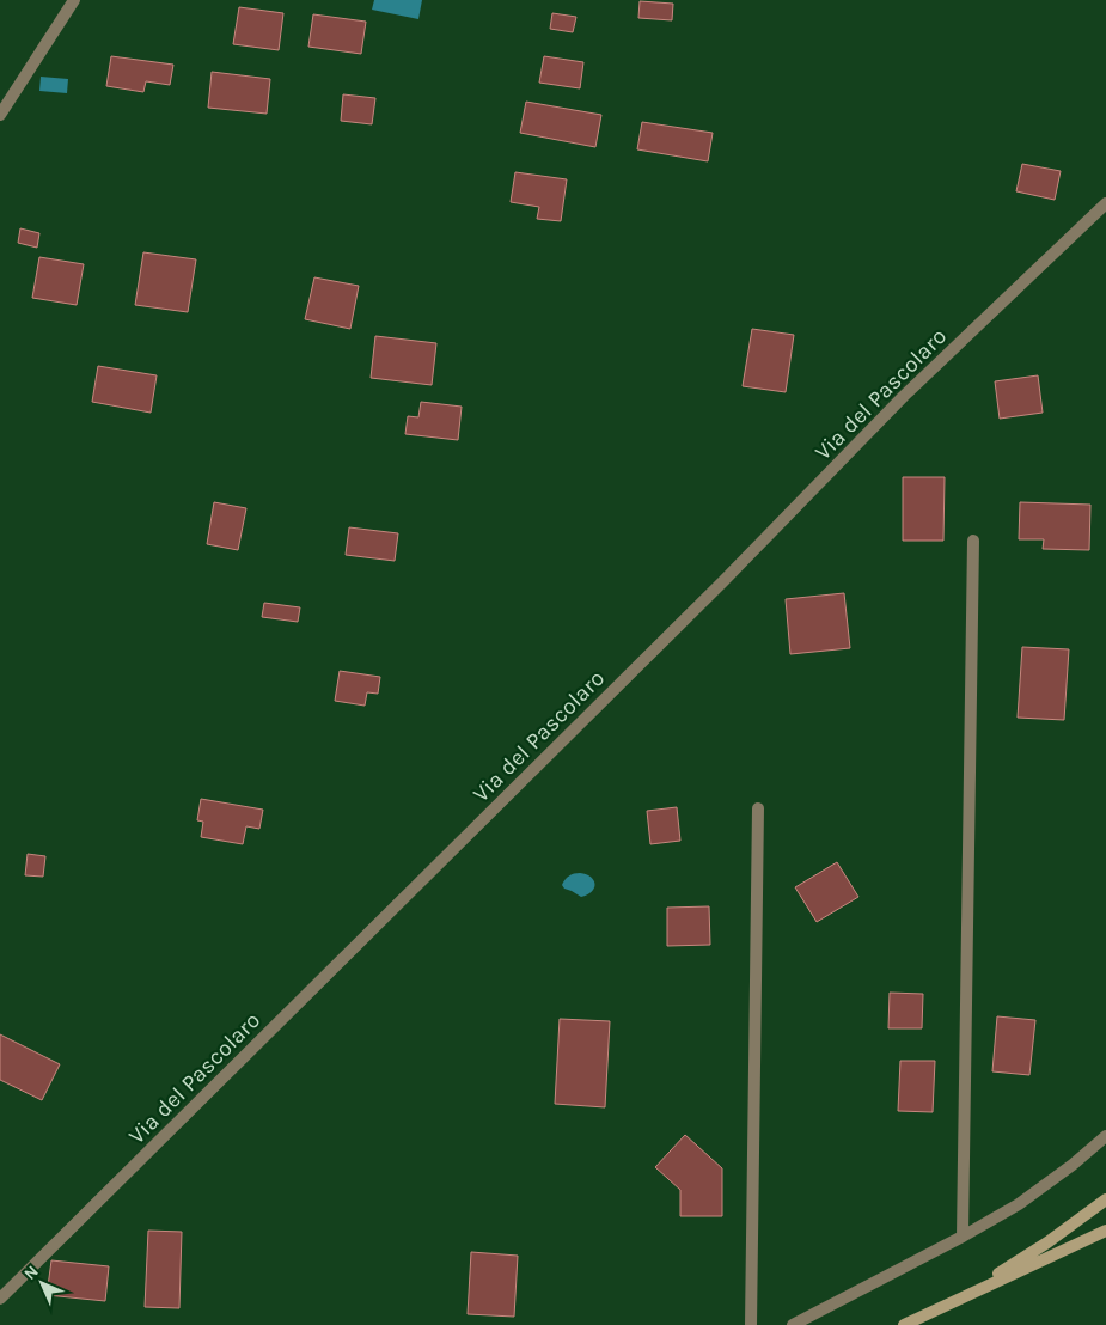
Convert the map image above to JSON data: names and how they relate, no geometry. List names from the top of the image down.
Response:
{
  "streets": {
    "street": ["Via del Pascolaro"]
  },
  "north": "top left"
}
